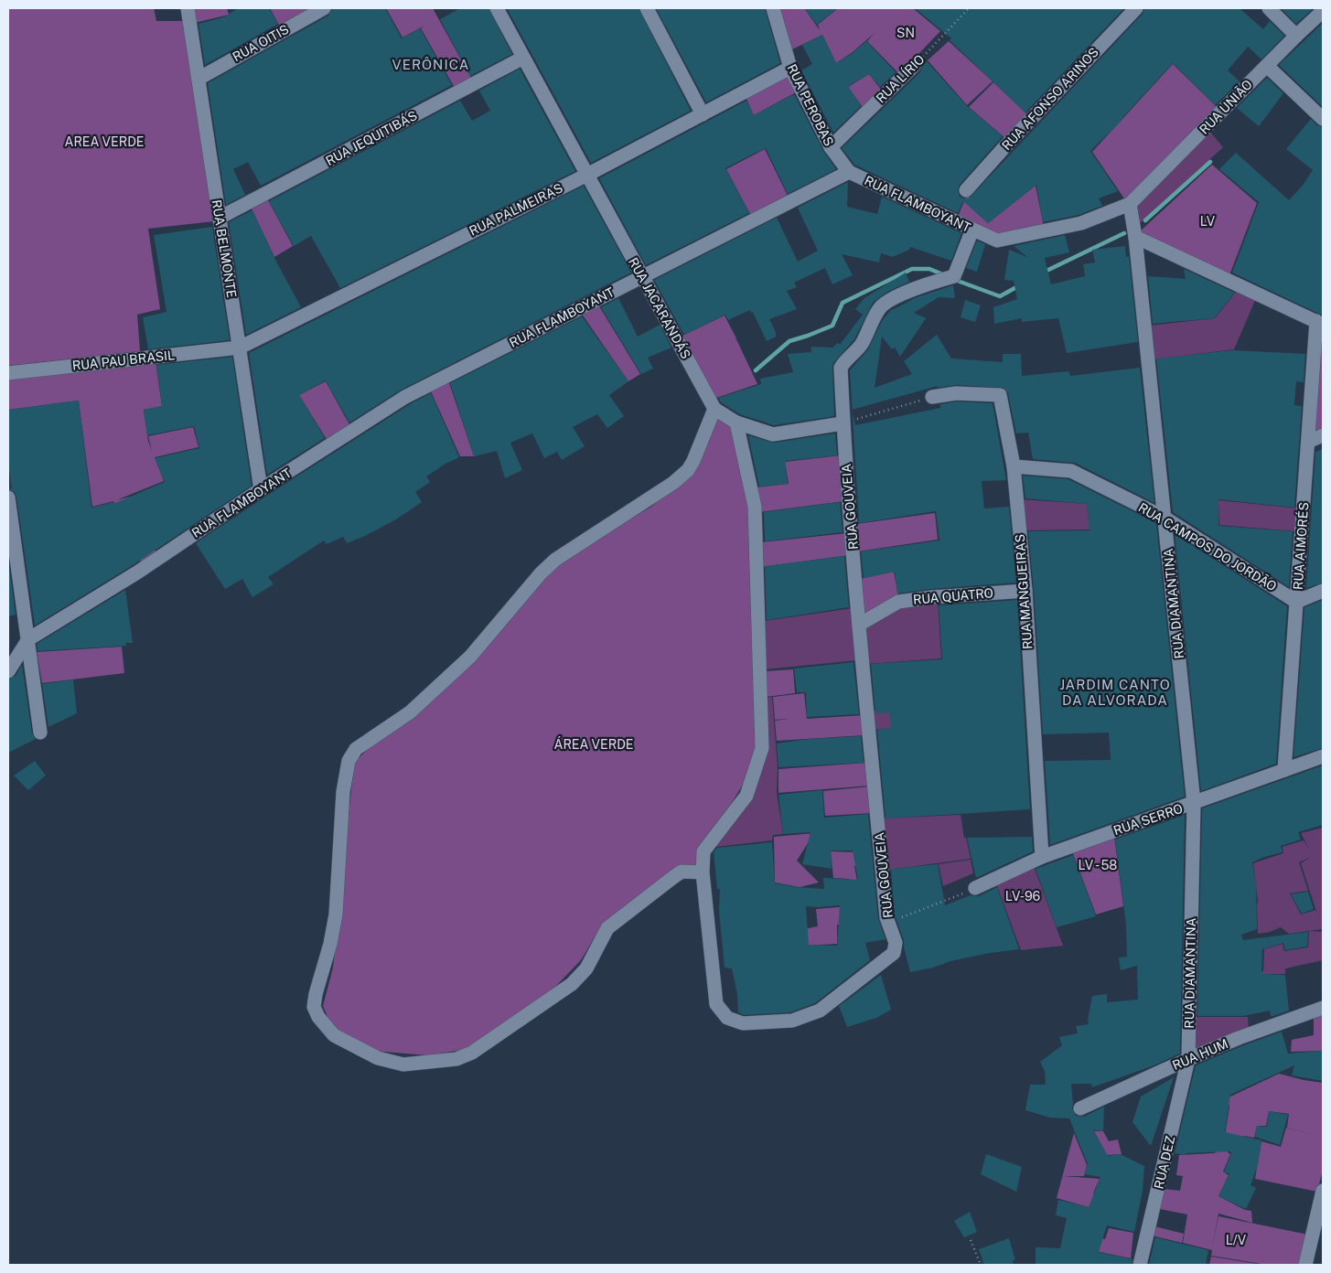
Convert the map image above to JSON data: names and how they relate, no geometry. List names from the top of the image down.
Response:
{
  "streets": {
    "street": [
      "RUA OITIS",
      "RUA LÍRIO",
      "RUA AFONSO ARINOS",
      "RUA PEROBAS",
      "RUA UNIÃO",
      "RUA JEQUITIBÁS",
      "RUA FLAMBOYANT",
      "RUA PALMEIRAS",
      "RUA BELMONTE",
      "RUA JACARANDÁS",
      "RUA PAU BRASIL",
      "RUA GOUVEIA",
      "RUA AIMORÉS",
      "RUA CAMPOS DO JORDÃO",
      "RUA MANGUEIRAS",
      "RUA QUATRO",
      "RUA DIAMANTINA",
      "RUA SERRO",
      "RUA HUM",
      "RUA DEZ"
    ]
  },
  "crossings": [
    ["RUA OITIS", "RUA BELMONTE"],
    ["RUA LÍRIO", "RUA PEROBAS"],
    ["RUA PEROBAS", "RUA FLAMBOYANT"],
    ["RUA PEROBAS", "RUA PALMEIRAS"],
    ["RUA UNIÃO", "RUA FLAMBOYANT"],
    ["RUA UNIÃO", "RUA DIAMANTINA"],
    ["RUA JEQUITIBÁS", "RUA BELMONTE"],
    ["RUA JEQUITIBÁS", "RUA JACARANDÁS"],
    ["RUA FLAMBOYANT", "RUA BELMONTE"],
    ["RUA FLAMBOYANT", "RUA JACARANDÁS"],
    ["RUA FLAMBOYANT", "RUA GOUVEIA"],
    ["RUA FLAMBOYANT", "RUA DIAMANTINA"],
    ["RUA PALMEIRAS", "RUA BELMONTE"],
    ["RUA PALMEIRAS", "RUA JACARANDÁS"],
    ["RUA PALMEIRAS", "RUA PAU BRASIL"],
    ["RUA BELMONTE", "RUA PAU BRASIL"],
    ["RUA JACARANDÁS", "RUA GOUVEIA"],
    ["RUA GOUVEIA", "RUA QUATRO"],
    ["RUA AIMORÉS", "RUA CAMPOS DO JORDÃO"],
    ["RUA AIMORÉS", "RUA SERRO"],
    ["RUA CAMPOS DO JORDÃO", "RUA MANGUEIRAS"],
    ["RUA CAMPOS DO JORDÃO", "RUA DIAMANTINA"],
    ["RUA MANGUEIRAS", "RUA QUATRO"],
    ["RUA MANGUEIRAS", "RUA SERRO"],
    ["RUA DIAMANTINA", "RUA SERRO"],
    ["RUA DIAMANTINA", "RUA HUM"],
    ["RUA DIAMANTINA", "RUA DEZ"],
    ["RUA HUM", "RUA DEZ"]
  ],
  "districts": ["VERÔNICA", "JARDIM CANTO DA ALVORADA"],
  "parks": [
    "SN",
    "AREA VERDE",
    "LV",
    "ÁREA VERDE",
    "LV - 58",
    "LV-96",
    "L/V"
  ]
}
